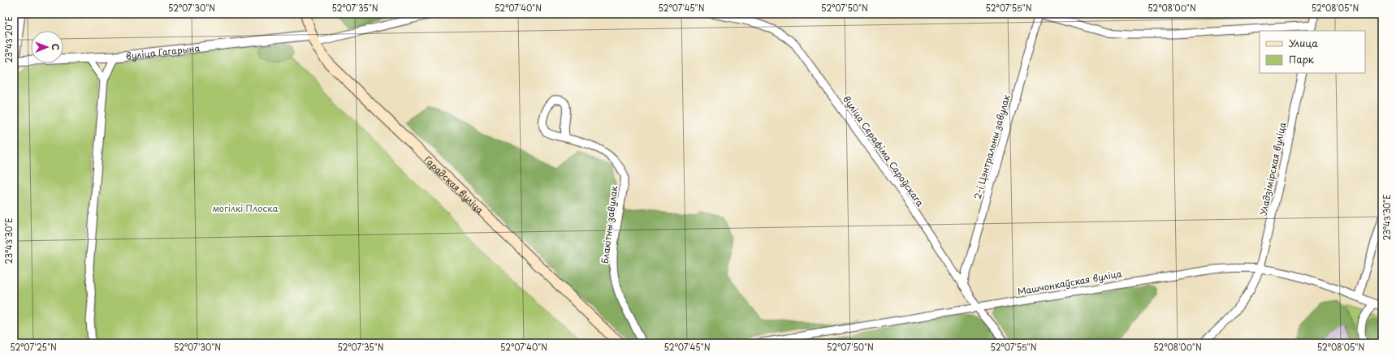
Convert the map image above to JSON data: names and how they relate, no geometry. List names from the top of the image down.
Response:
{
  "streets": {
    "main road": ["Гарадская вуліца"],
    "street": [
      "вуліца Гагарына",
      "2-і Цэнтральны завулак",
      "вуліца Серафіма Сароўскага",
      "Уладзімірская вуліца",
      "Блакітны завулак",
      "Машчонкаўская вуліца"
    ]
  },
  "crossings": [
    ["вуліца Гагарына", "Гарадская вуліца"],
    ["2-і Цэнтральны завулак", "вуліца Серафіма Сароўскага"],
    ["вуліца Серафіма Сароўскага", "Машчонкаўская вуліца"],
    ["Уладзімірская вуліца", "Машчонкаўская вуліца"]
  ],
  "parks": ["могілкі Плоска"],
  "legend": ["Улица", "Парк"],
  "north": "right",
  "coordinates": [
    "52°07'30\"N",
    "52°07'35\"N",
    "52°07'40\"N",
    "52°07'45\"N",
    "52°07'50\"N",
    "52°07'55\"N",
    "52°08'00\"N",
    "52°08'05\"N",
    "23°43'20\"E",
    "23°43'30\"E",
    "52°07'25\"N"
  ]
}
